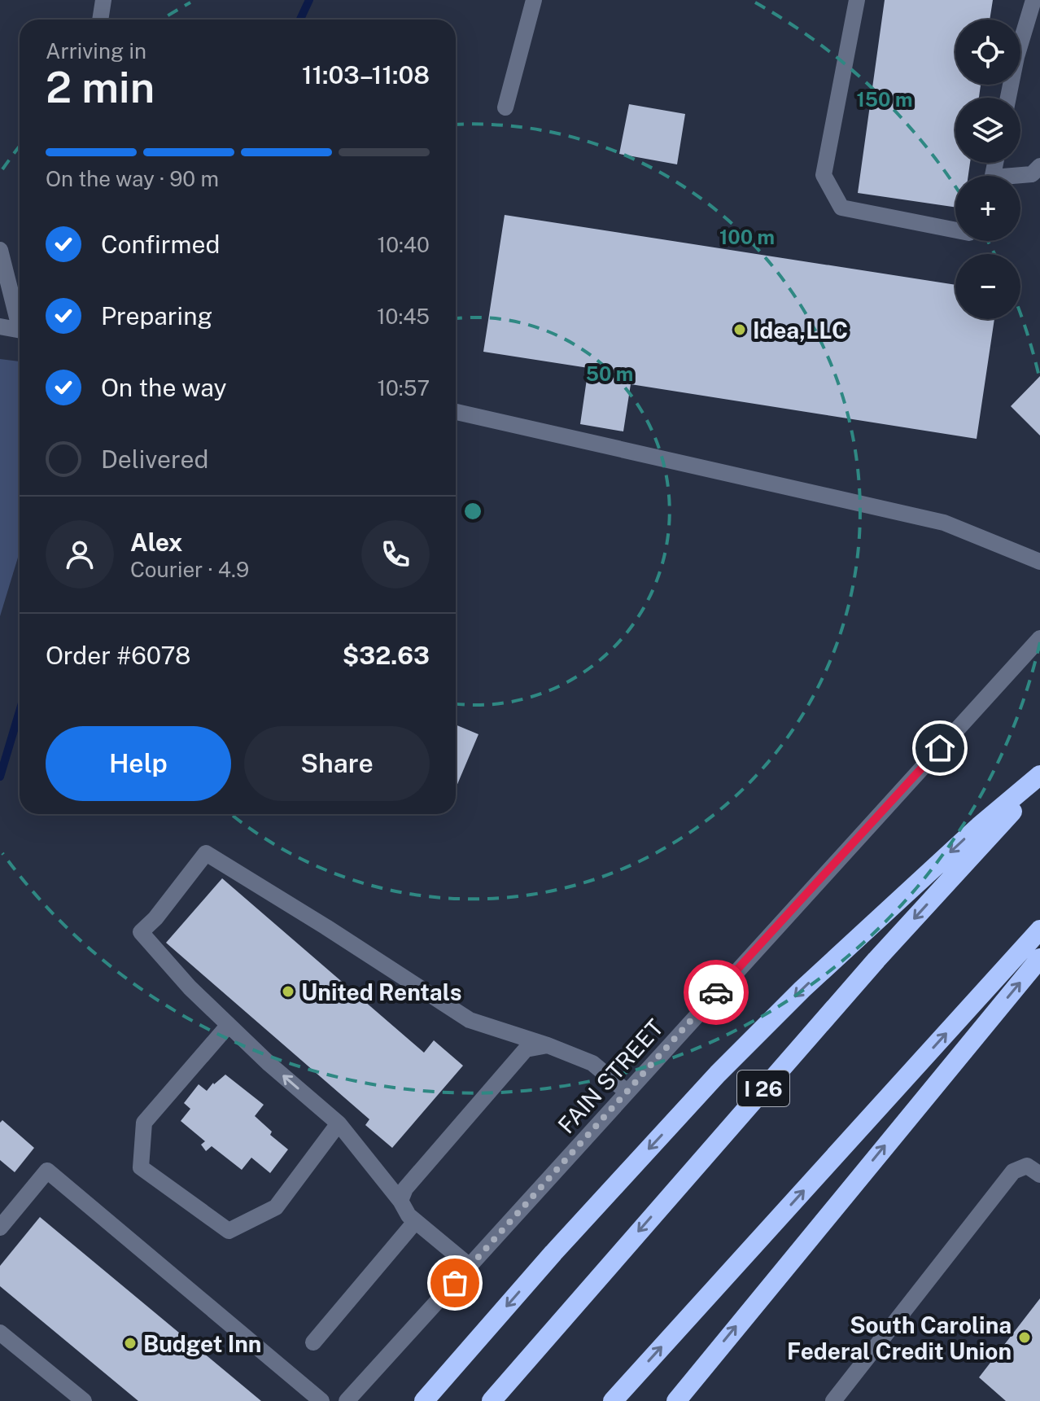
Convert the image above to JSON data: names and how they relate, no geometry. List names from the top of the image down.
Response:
{
  "streets": {
    "highway": ["I 26"],
    "street": ["FAIN STREET"]
  },
  "places": [
    "Idea,LLC",
    "United Rentals",
    "South Carolina Federal Credit Union",
    "Budget Inn"
  ],
  "page": {
    "map_buttons": ["+", "−"],
    "heading": ["2 min", "Arriving in", "11:03–11:08"],
    "panel": [
      "Alex",
      "Courier · 4.9",
      "Order #6078",
      "$32.63"
    ],
    "bar": "On the way · 90 m",
    "list": [
      ["Confirmed", "10:40"],
      ["Preparing", "10:45"],
      ["On the way", "10:57"],
      "Delivered"
    ],
    "buttons": ["Help", "Share"]
  },
  "rings": ["150 m", "100 m", "50 m"]
}
